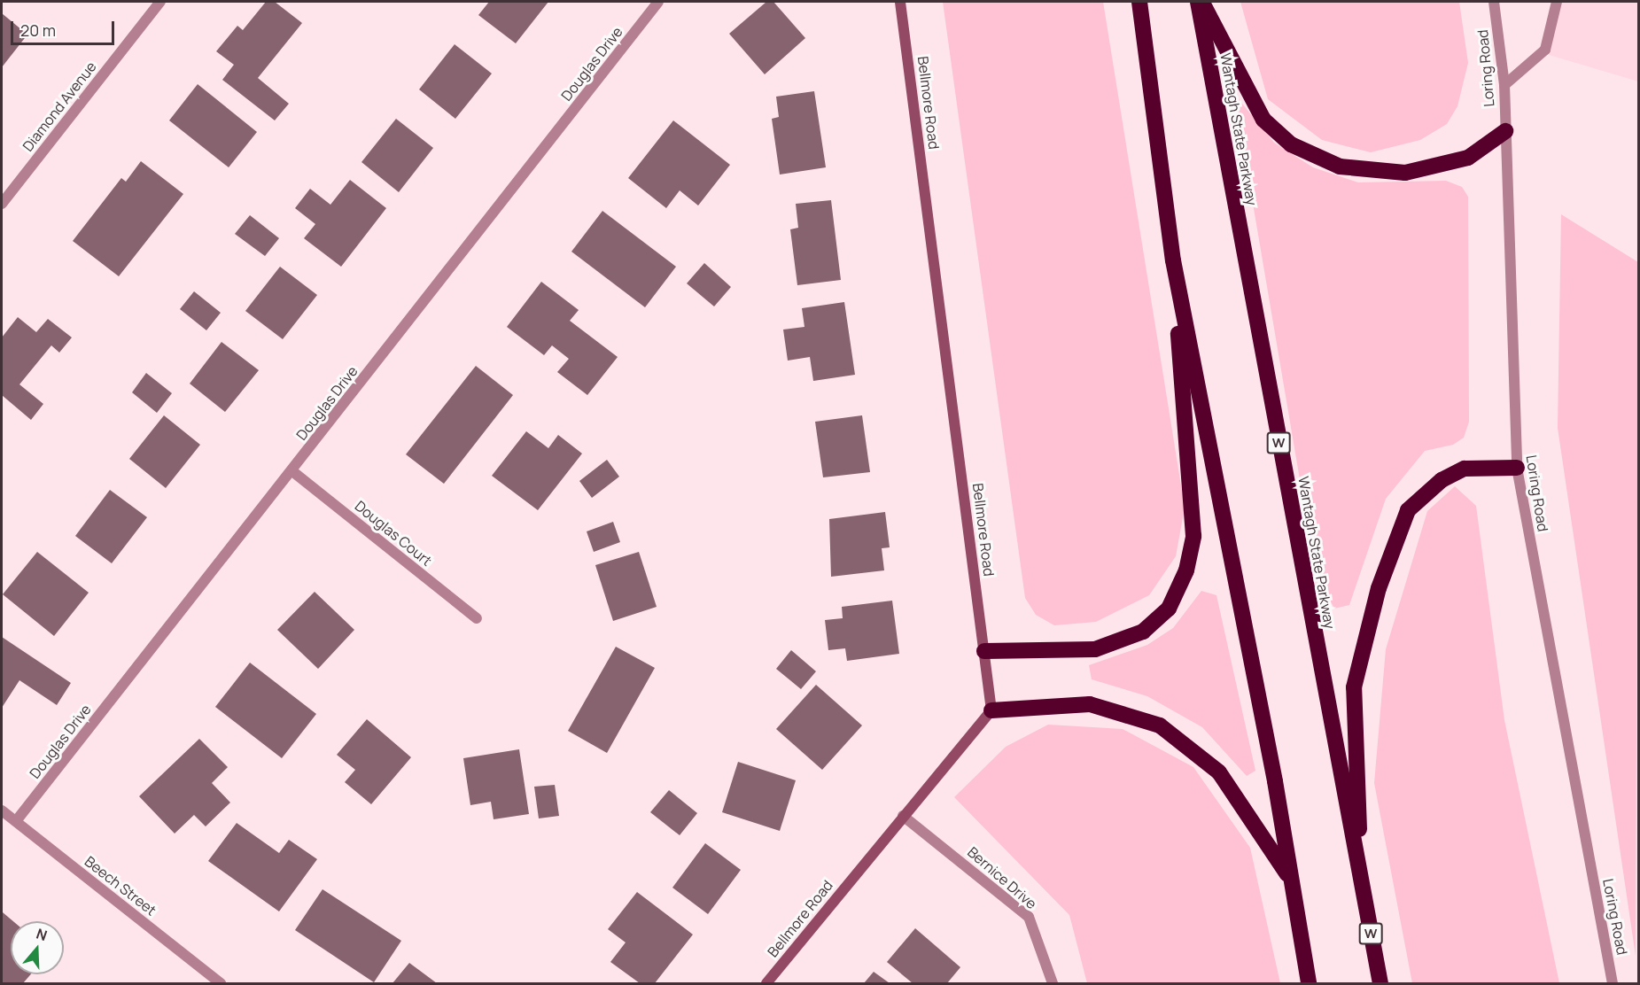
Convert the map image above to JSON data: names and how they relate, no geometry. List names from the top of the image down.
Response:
{
  "streets": {
    "highway": ["Wantagh State Parkway", "W"],
    "main road": ["Bellmore Road"],
    "street": [
      "Douglas Drive",
      "Loring Road",
      "Diamond Avenue",
      "Douglas Court",
      "Bernice Drive",
      "Beech Street"
    ]
  },
  "crossings": [
    ["Douglas Drive", "Douglas Court"],
    ["Douglas Drive", "Beech Street"],
    ["Bellmore Road", "Bernice Drive"]
  ],
  "scale_bar": "20 m",
  "north": "top"
}
